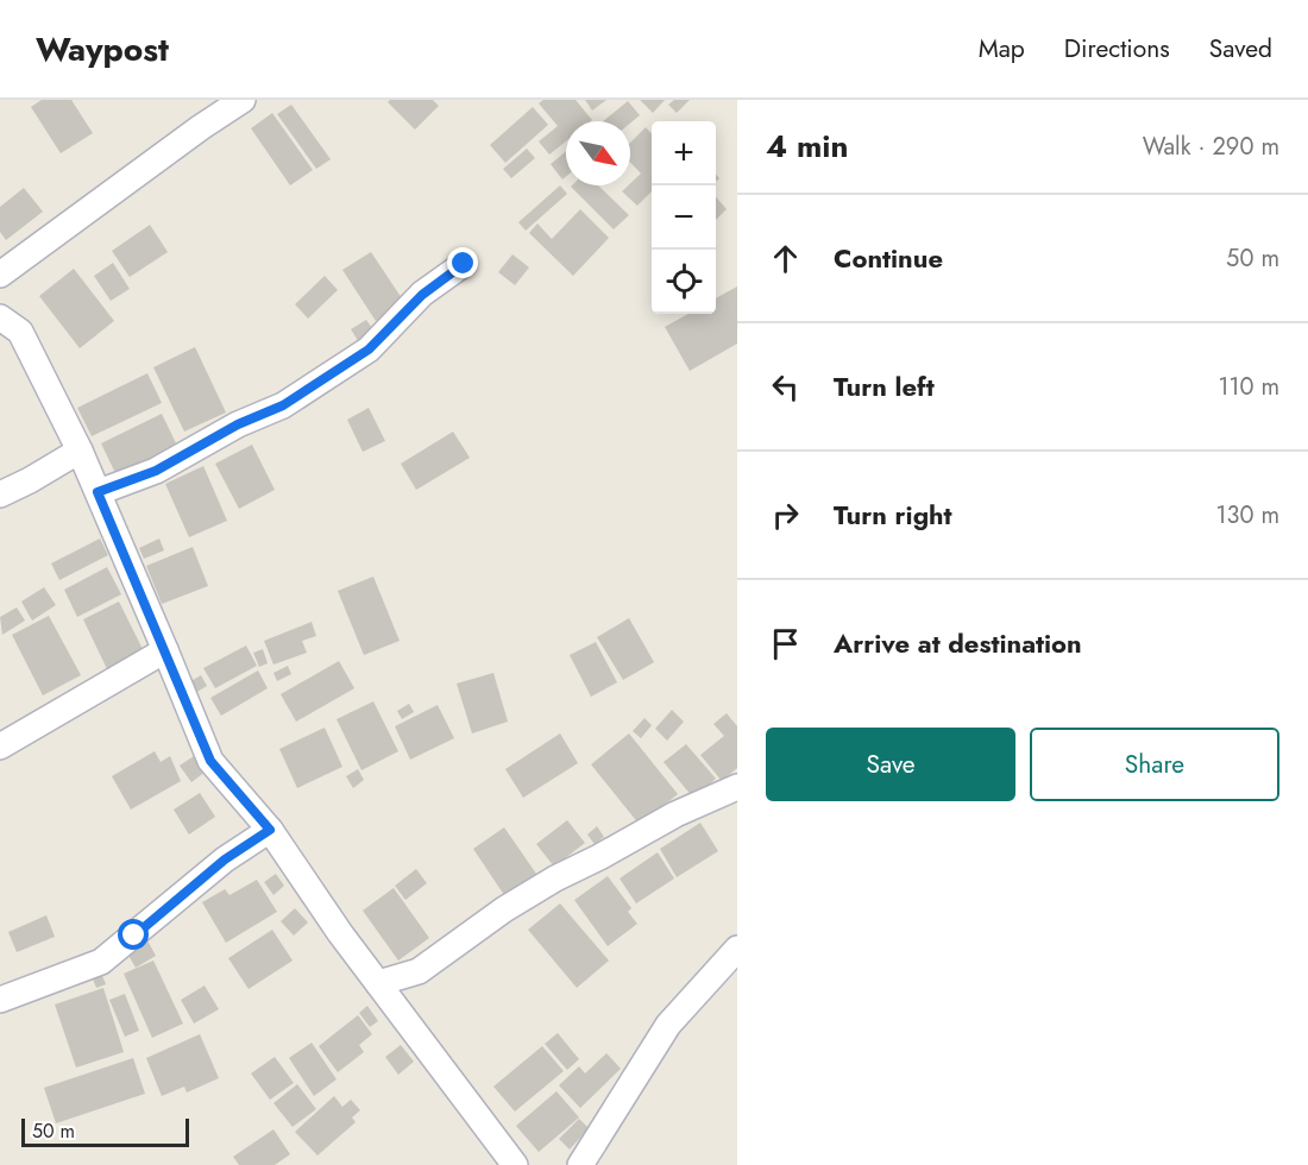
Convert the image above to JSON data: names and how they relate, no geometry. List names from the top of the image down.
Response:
{
  "scale_bar": "50 m",
  "north": "bottom right",
  "page": {
    "header": "Waypost",
    "nav": ["Map", "Directions", "Saved"],
    "heading": ["4 min", "Walk · 290 m"],
    "map_buttons": ["+", "−"],
    "list": [
      ["Continue", "50 m"],
      ["Turn left", "110 m"],
      ["Turn right", "130 m"],
      "Arrive at destination"
    ],
    "buttons": ["Save", "Share"],
    "scale": "50 m"
  }
}
